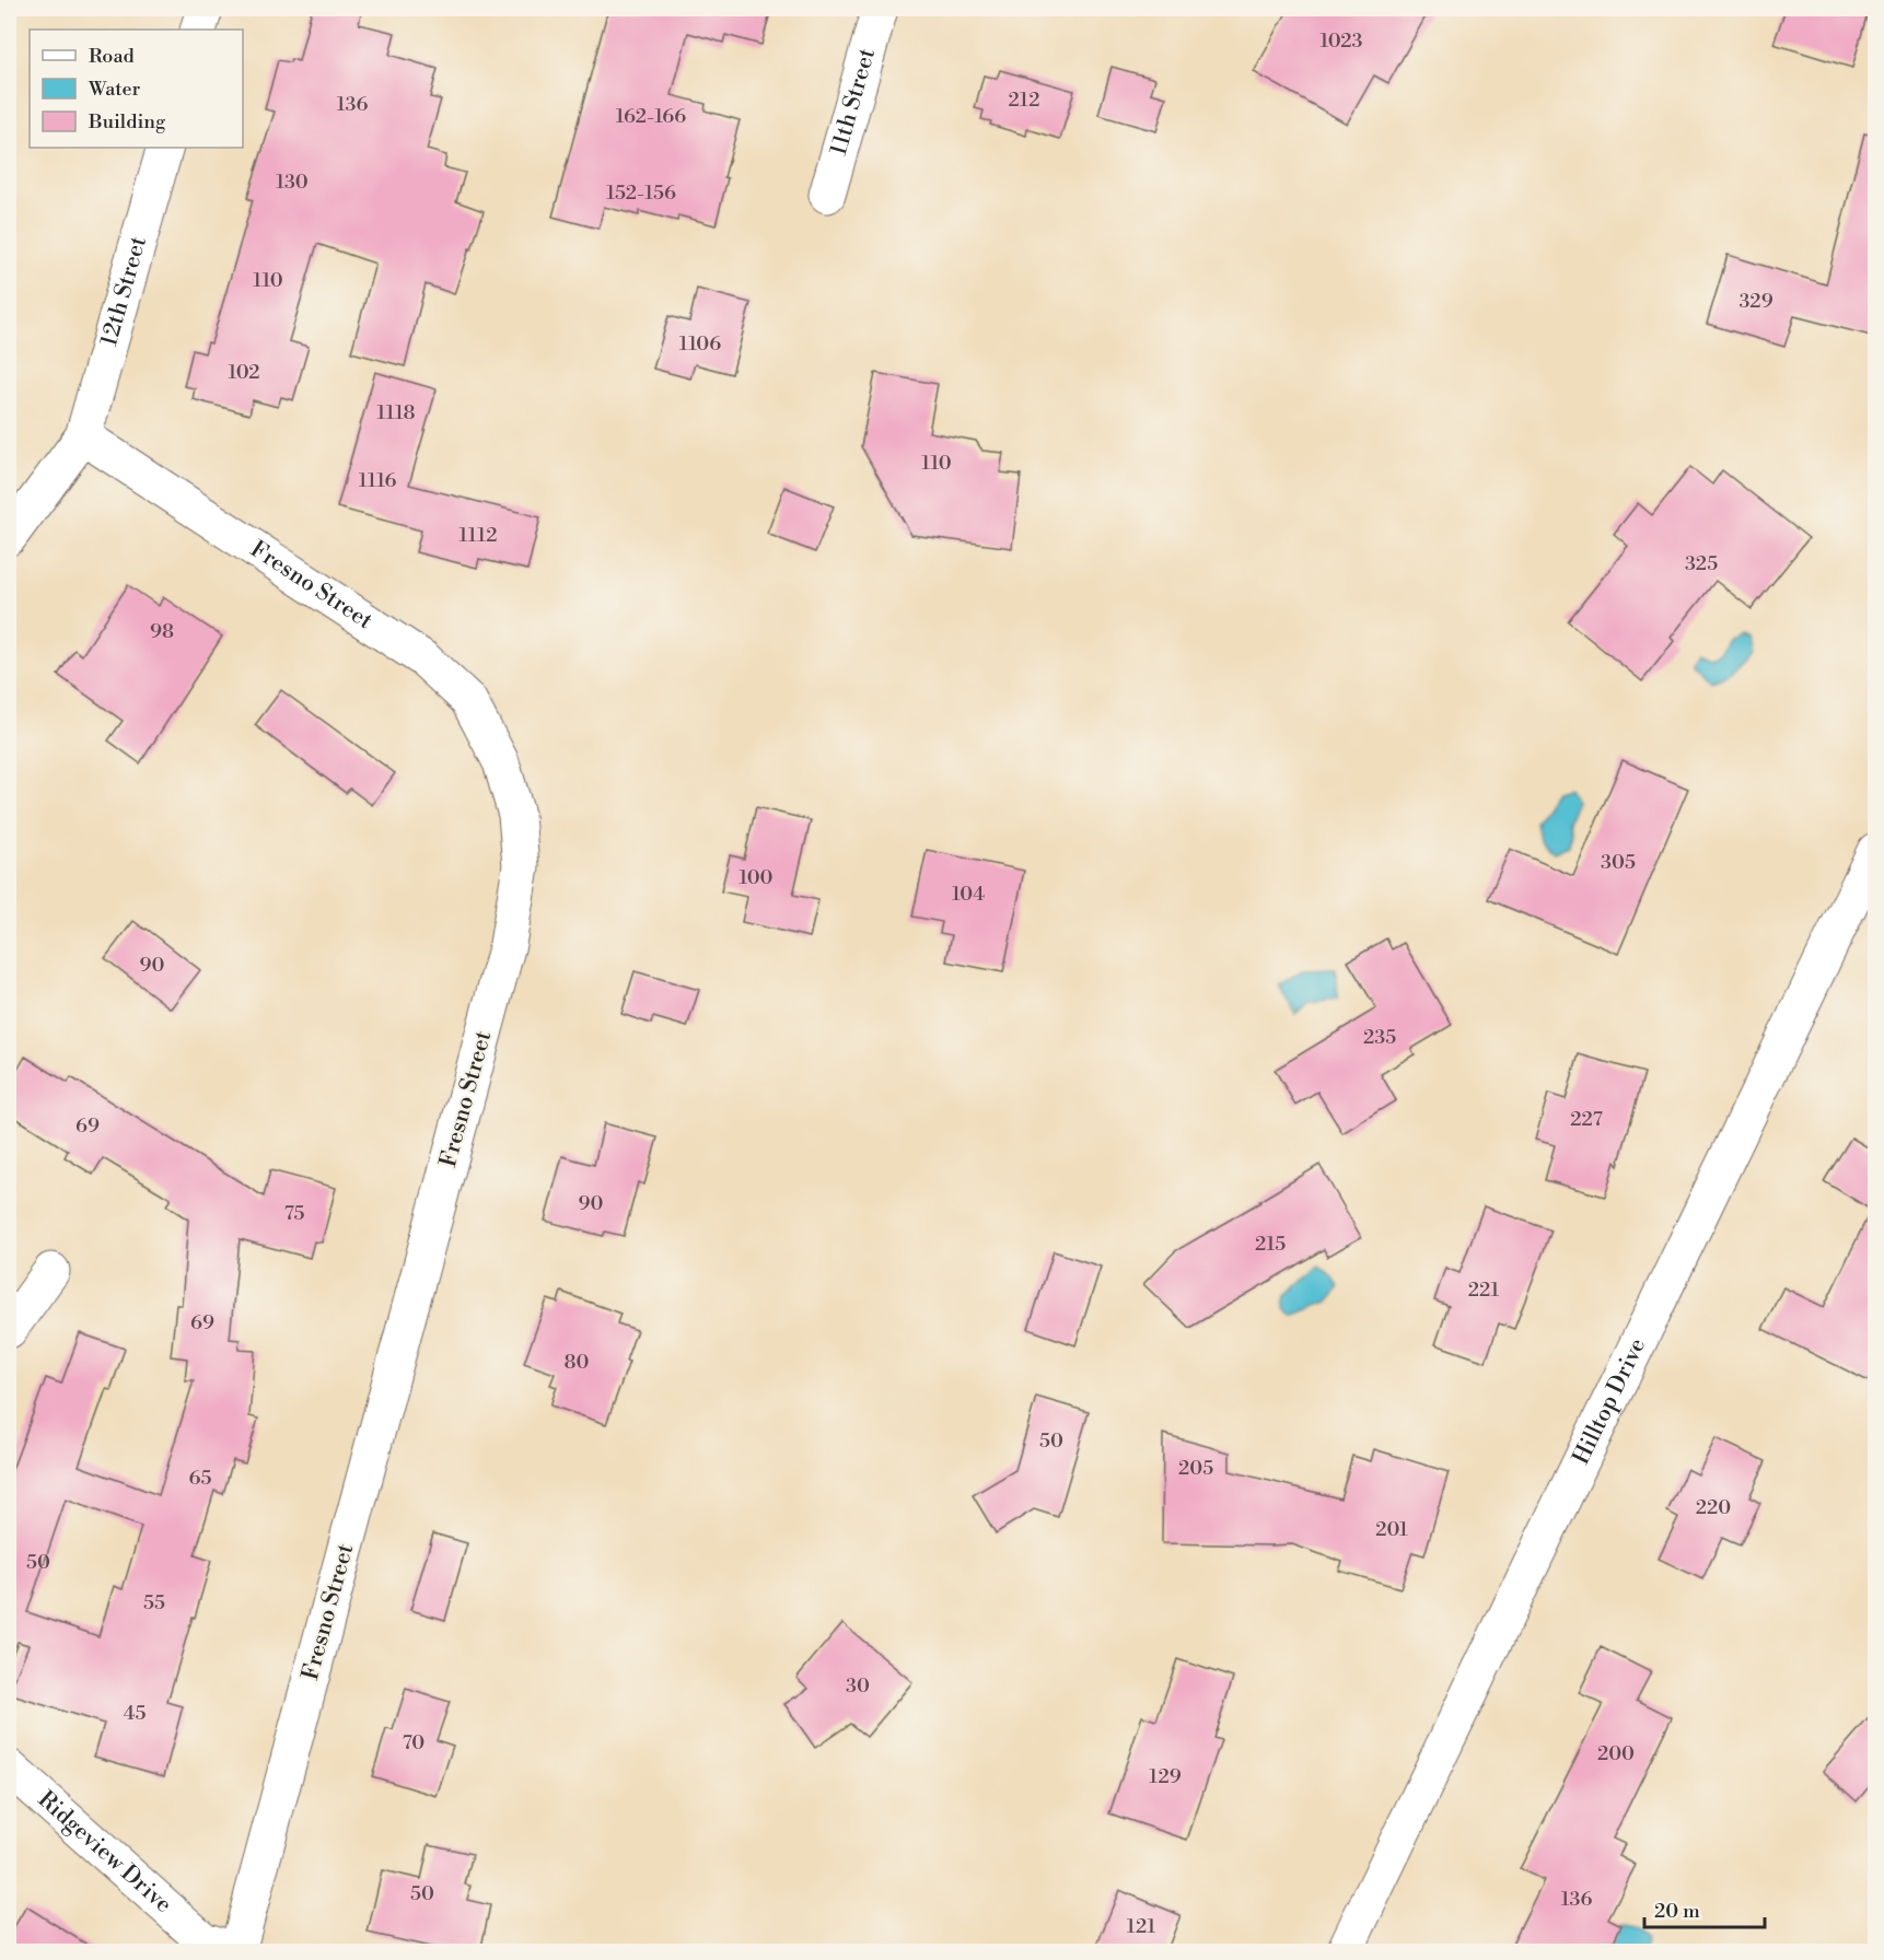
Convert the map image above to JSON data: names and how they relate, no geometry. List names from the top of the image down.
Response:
{
  "streets": {
    "street": [
      "11th Street",
      "12th Street",
      "Fresno Street",
      "Hilltop Drive",
      "Ridgeview Drive"
    ]
  },
  "crossings": [
    ["12th Street", "Fresno Street"],
    ["Fresno Street", "Ridgeview Drive"]
  ],
  "house_numbers": [
    "1023",
    "212",
    "136",
    "162-166",
    "130",
    "152-156",
    "110",
    "329",
    "1106",
    "102",
    "1118",
    "110",
    "1116",
    "1112",
    "325",
    "98",
    "305",
    "100",
    "104",
    "90",
    "235",
    "227",
    "69",
    "90",
    "75",
    "215",
    "221",
    "69",
    "80",
    "50",
    "205",
    "65",
    "220",
    "201",
    "50",
    "55",
    "30",
    "45",
    "70",
    "200",
    "129",
    "50",
    "136",
    "121"
  ],
  "legend": ["Road", "Water", "Building"],
  "scale_bar": "20 m"
}
